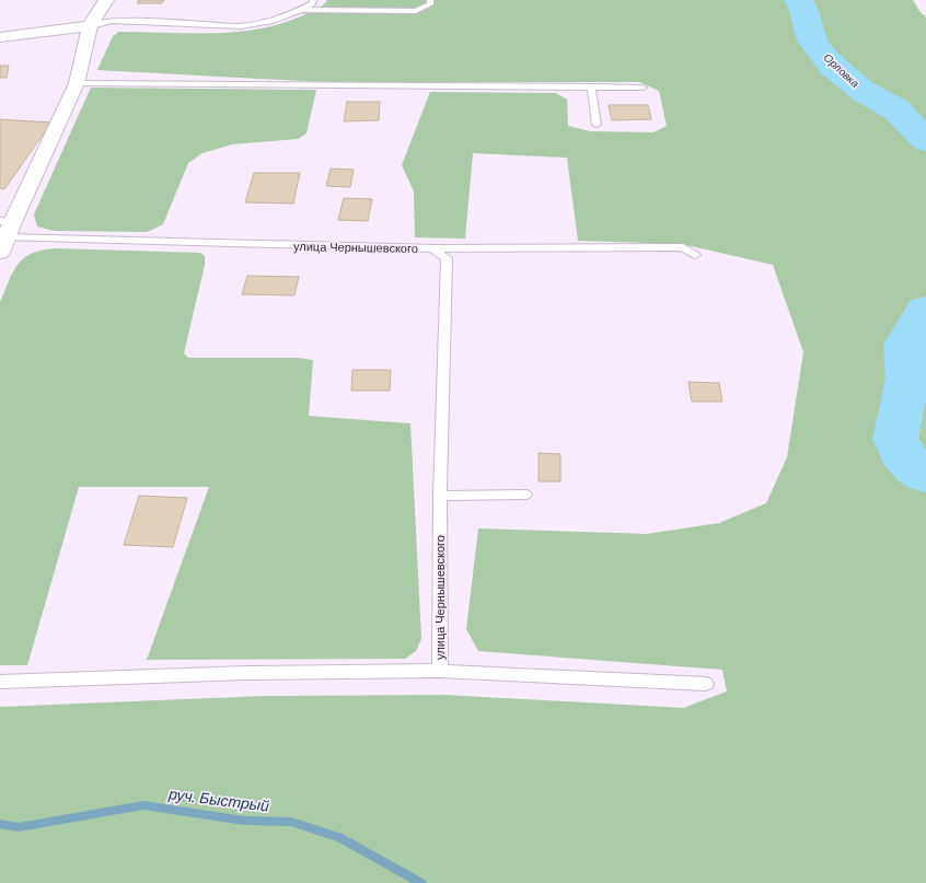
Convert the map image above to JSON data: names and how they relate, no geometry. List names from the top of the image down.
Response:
{
  "streets": {
    "lane": ["улица Чернышевского"]
  },
  "water": ["Орловка", "руч. Быстрый"]
}
